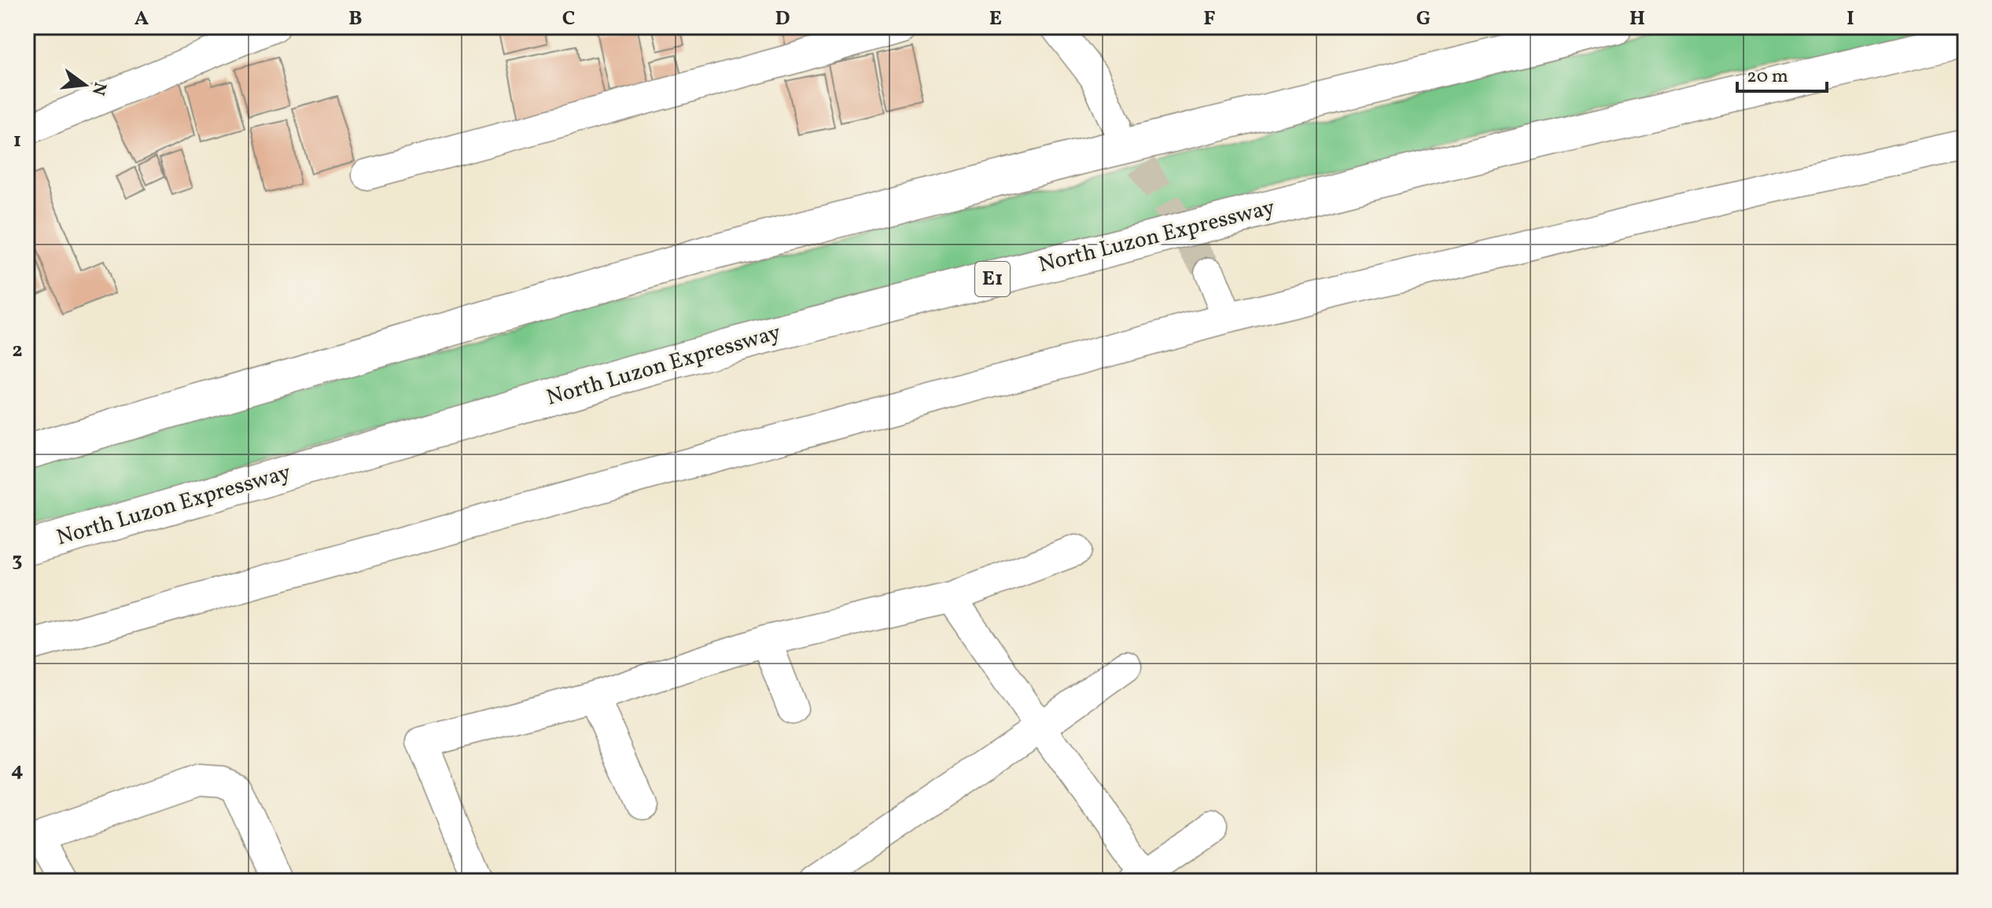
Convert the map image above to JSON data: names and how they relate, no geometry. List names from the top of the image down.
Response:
{
  "streets": {
    "highway": ["North Luzon Expressway", "E1"]
  },
  "scale_bar": "20 m",
  "north": "right",
  "grid": {
    "columns": [
      "A",
      "B",
      "C",
      "D",
      "E",
      "F",
      "G",
      "H",
      "I"
    ],
    "rows": [
      "1",
      "2",
      "3",
      "4"
    ]
  }
}
